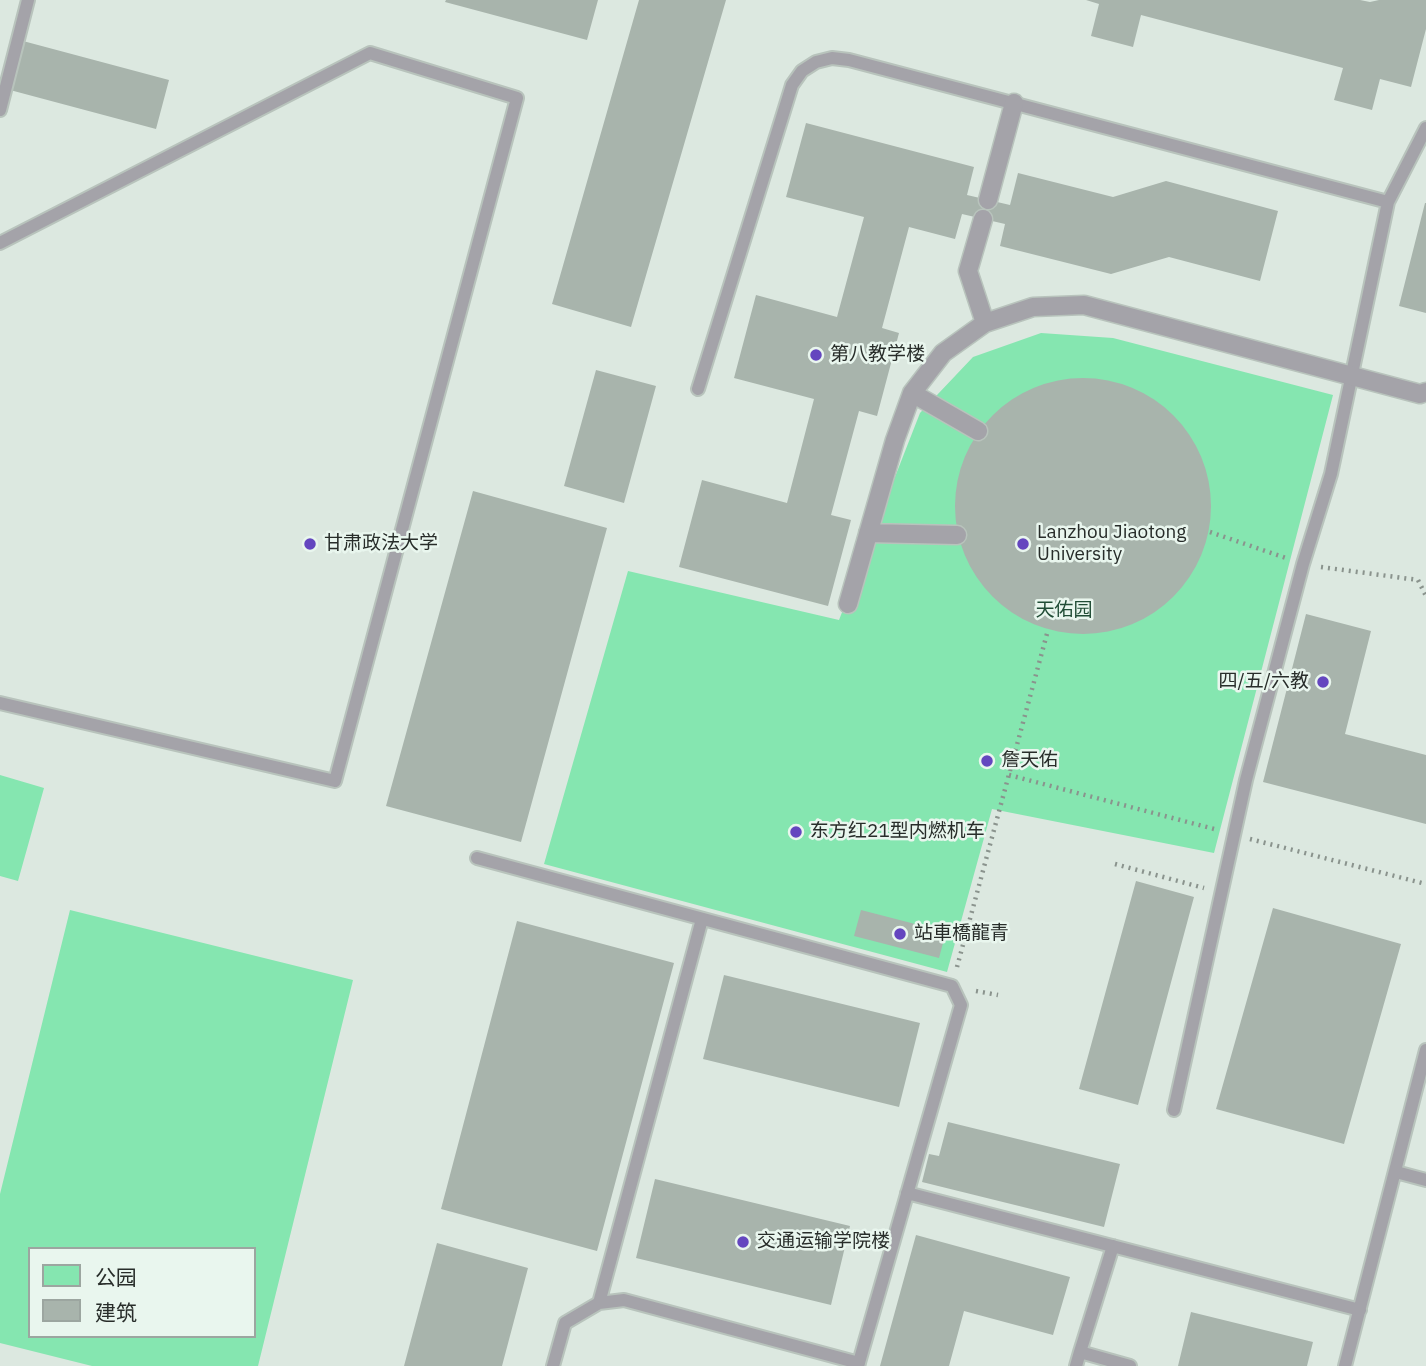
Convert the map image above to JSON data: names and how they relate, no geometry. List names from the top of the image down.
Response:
{
  "parks": ["天佑园"],
  "places": [
    "第八教学楼",
    "甘肃政法大学",
    "Lanzhou Jiaotong University",
    "四/五/六教",
    "詹天佑",
    "东方红21型内燃机车",
    "站車橋龍青",
    "交通运输学院楼"
  ],
  "legend": ["公园", "建筑"]
}
